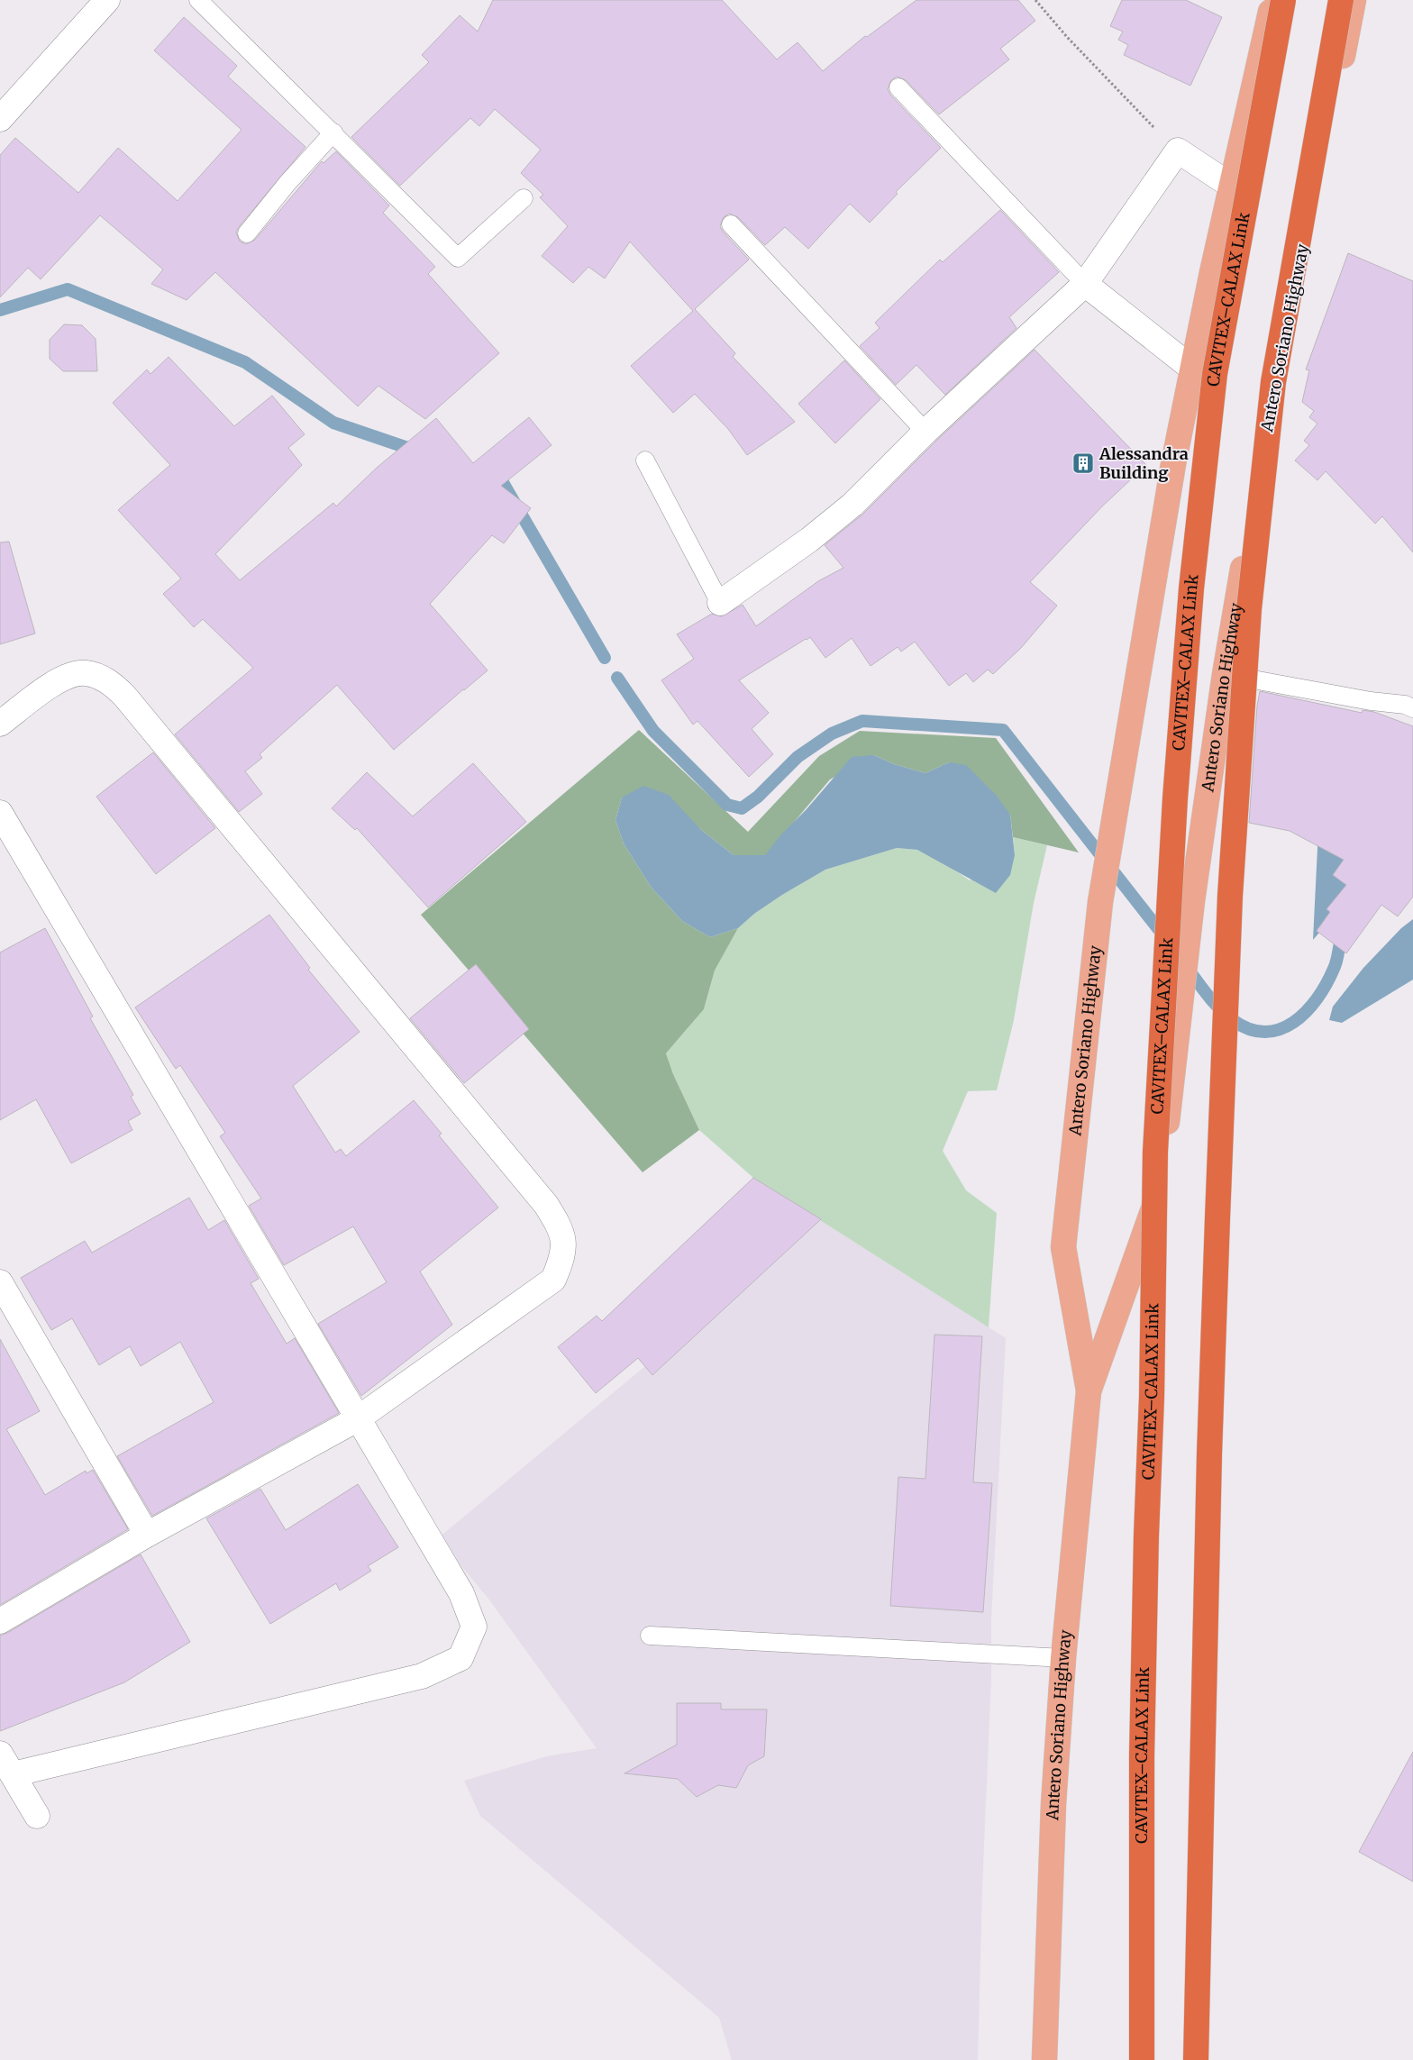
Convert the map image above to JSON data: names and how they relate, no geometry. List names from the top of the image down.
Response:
{
  "streets": {
    "highway": ["CAVITEX–CALAX Link"],
    "main road": ["Antero Soriano Highway"]
  },
  "places": {
    "building": ["Alessandra Building"]
  }
}
